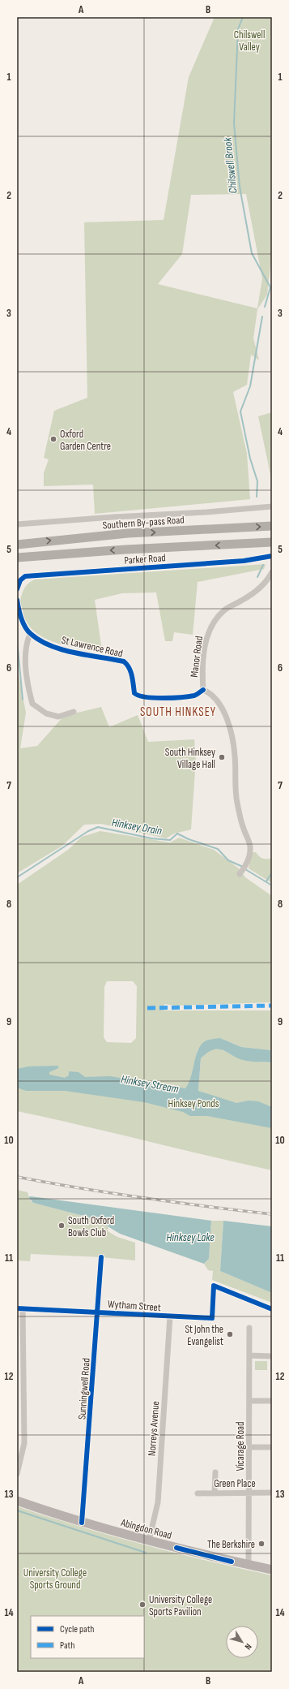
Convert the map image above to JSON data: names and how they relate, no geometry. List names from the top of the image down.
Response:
{
  "streets": {
    "highway": ["Southern By-pass Road"],
    "main road": ["Abingdon Road"],
    "street": [
      "Parker Road",
      "St Lawrence Road",
      "Manor Road",
      "Wytham Street",
      "Sunningwell Road",
      "Norreys Avenue",
      "Vicarage Road",
      "Green Place"
    ]
  },
  "crossings": [
    ["St Lawrence Road", "Manor Road"],
    ["Wytham Street", "Sunningwell Road"],
    ["Wytham Street", "Norreys Avenue"],
    ["Sunningwell Road", "Abingdon Road"],
    ["Norreys Avenue", "Abingdon Road"],
    ["Vicarage Road", "Green Place"],
    ["Vicarage Road", "Abingdon Road"]
  ],
  "districts": ["SOUTH HINKSEY"],
  "water": [
    "Chilswell Brook",
    "Hinksey Drain",
    "Hinksey Stream",
    "Hinksey Lake"
  ],
  "parks": ["Chilswell Valley", "Hinksey Ponds", "University College Sports Ground"],
  "places": [
    "Oxford Garden Centre",
    "South Hinksey Village Hall",
    "South Oxford Bowls Club",
    "St John the Evangelist",
    "The Berkshire",
    "University College Sports Pavilion"
  ],
  "legend": ["Cycle path", "Path"],
  "north": "bottom right",
  "grid": {
    "columns": ["A", "B"],
    "rows": [
      "1",
      "2",
      "3",
      "4",
      "5",
      "6",
      "7",
      "8",
      "9",
      "10",
      "11",
      "12",
      "13",
      "14"
    ]
  }
}
